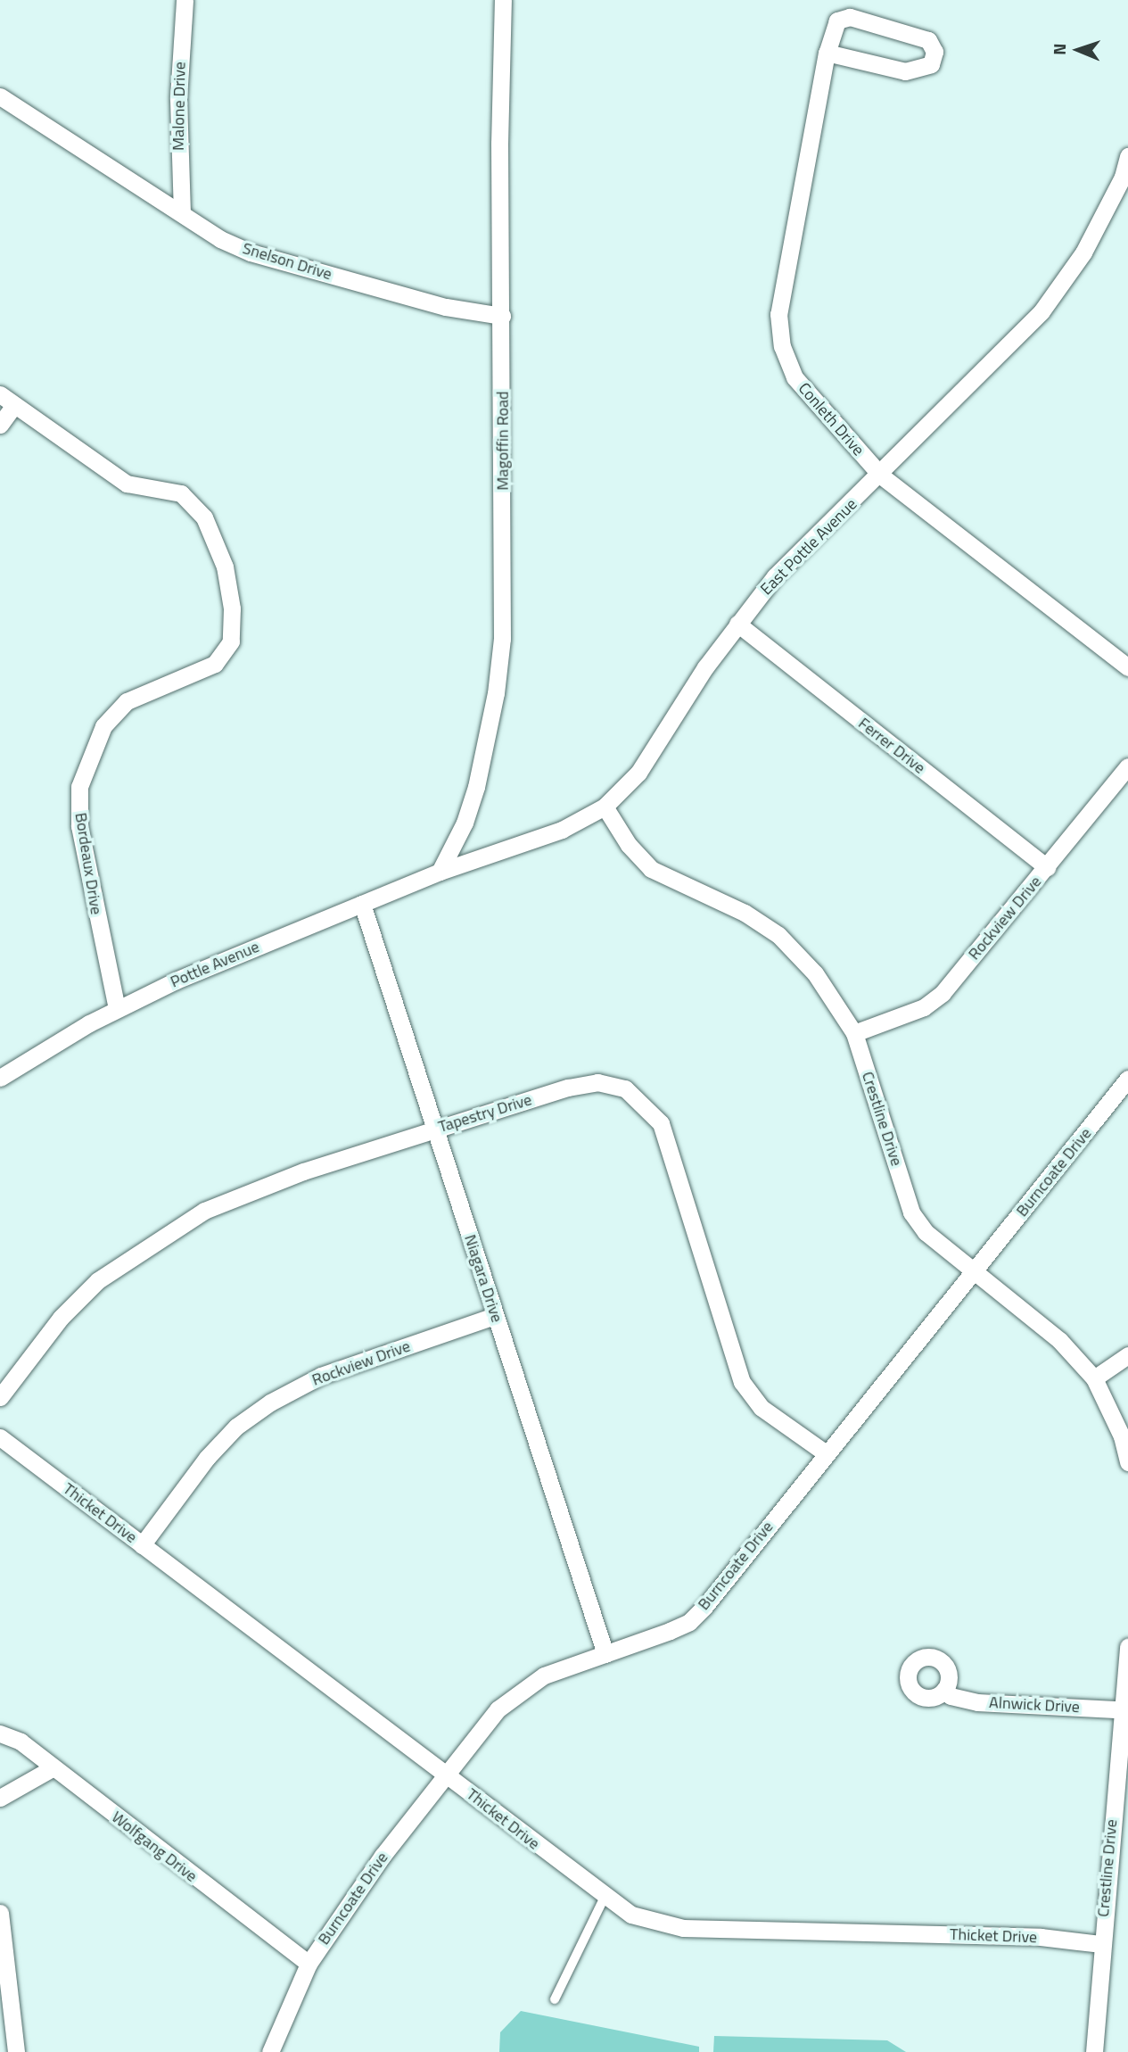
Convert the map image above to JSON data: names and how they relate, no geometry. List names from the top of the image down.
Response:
{
  "streets": {
    "street": [
      "Malone Drive",
      "Snelson Drive",
      "Conleth Drive",
      "Magoffin Road",
      "East Pottle Avenue",
      "Ferrer Drive",
      "Bordeaux Drive",
      "Rockview Drive",
      "Pottle Avenue",
      "Tapestry Drive",
      "Crestline Drive",
      "Burncoate Drive",
      "Niagara Drive",
      "Thicket Drive",
      "Alnwick Drive",
      "Wolfgang Drive"
    ]
  },
  "crossings": [
    ["Malone Drive", "Snelson Drive"],
    ["Snelson Drive", "Magoffin Road"],
    ["Conleth Drive", "East Pottle Avenue"],
    ["Magoffin Road", "East Pottle Avenue"],
    ["Magoffin Road", "Pottle Avenue"],
    ["East Pottle Avenue", "Ferrer Drive"],
    ["East Pottle Avenue", "Pottle Avenue"],
    ["East Pottle Avenue", "Crestline Drive"],
    ["Ferrer Drive", "Rockview Drive"],
    ["Bordeaux Drive", "Pottle Avenue"],
    ["Rockview Drive", "Crestline Drive"],
    ["Rockview Drive", "Niagara Drive"],
    ["Rockview Drive", "Thicket Drive"],
    ["Pottle Avenue", "Niagara Drive"],
    ["Tapestry Drive", "Burncoate Drive"],
    ["Tapestry Drive", "Niagara Drive"],
    ["Crestline Drive", "Burncoate Drive"],
    ["Crestline Drive", "Thicket Drive"],
    ["Crestline Drive", "Alnwick Drive"],
    ["Burncoate Drive", "Niagara Drive"],
    ["Burncoate Drive", "Thicket Drive"],
    ["Burncoate Drive", "Wolfgang Drive"]
  ],
  "north": "left"
}
